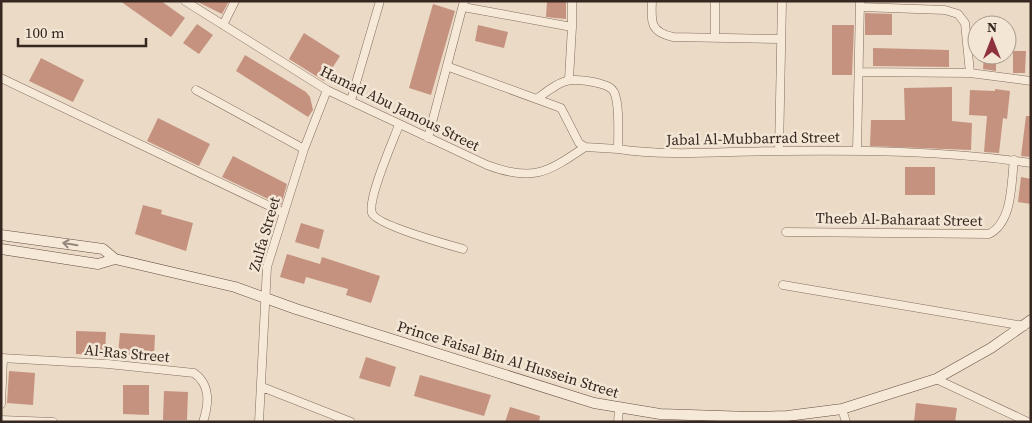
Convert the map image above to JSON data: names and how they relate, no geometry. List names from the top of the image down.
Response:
{
  "streets": {
    "street": [
      "Hamad Abu Jamous Street",
      "Jabal Al-Mubbarrad Street",
      "Theeb Al-Baharaat Street",
      "Zulfa Street",
      "Al-Ras Street",
      "Prince Faisal Bin Al Hussein Street"
    ]
  },
  "crossings": [
    ["Hamad Abu Jamous Street", "Jabal Al-Mubbarrad Street"],
    ["Hamad Abu Jamous Street", "Zulfa Street"],
    ["Jabal Al-Mubbarrad Street", "Theeb Al-Baharaat Street"],
    ["Zulfa Street", "Prince Faisal Bin Al Hussein Street"]
  ],
  "scale_bar": "100 m",
  "north": "top"
}
